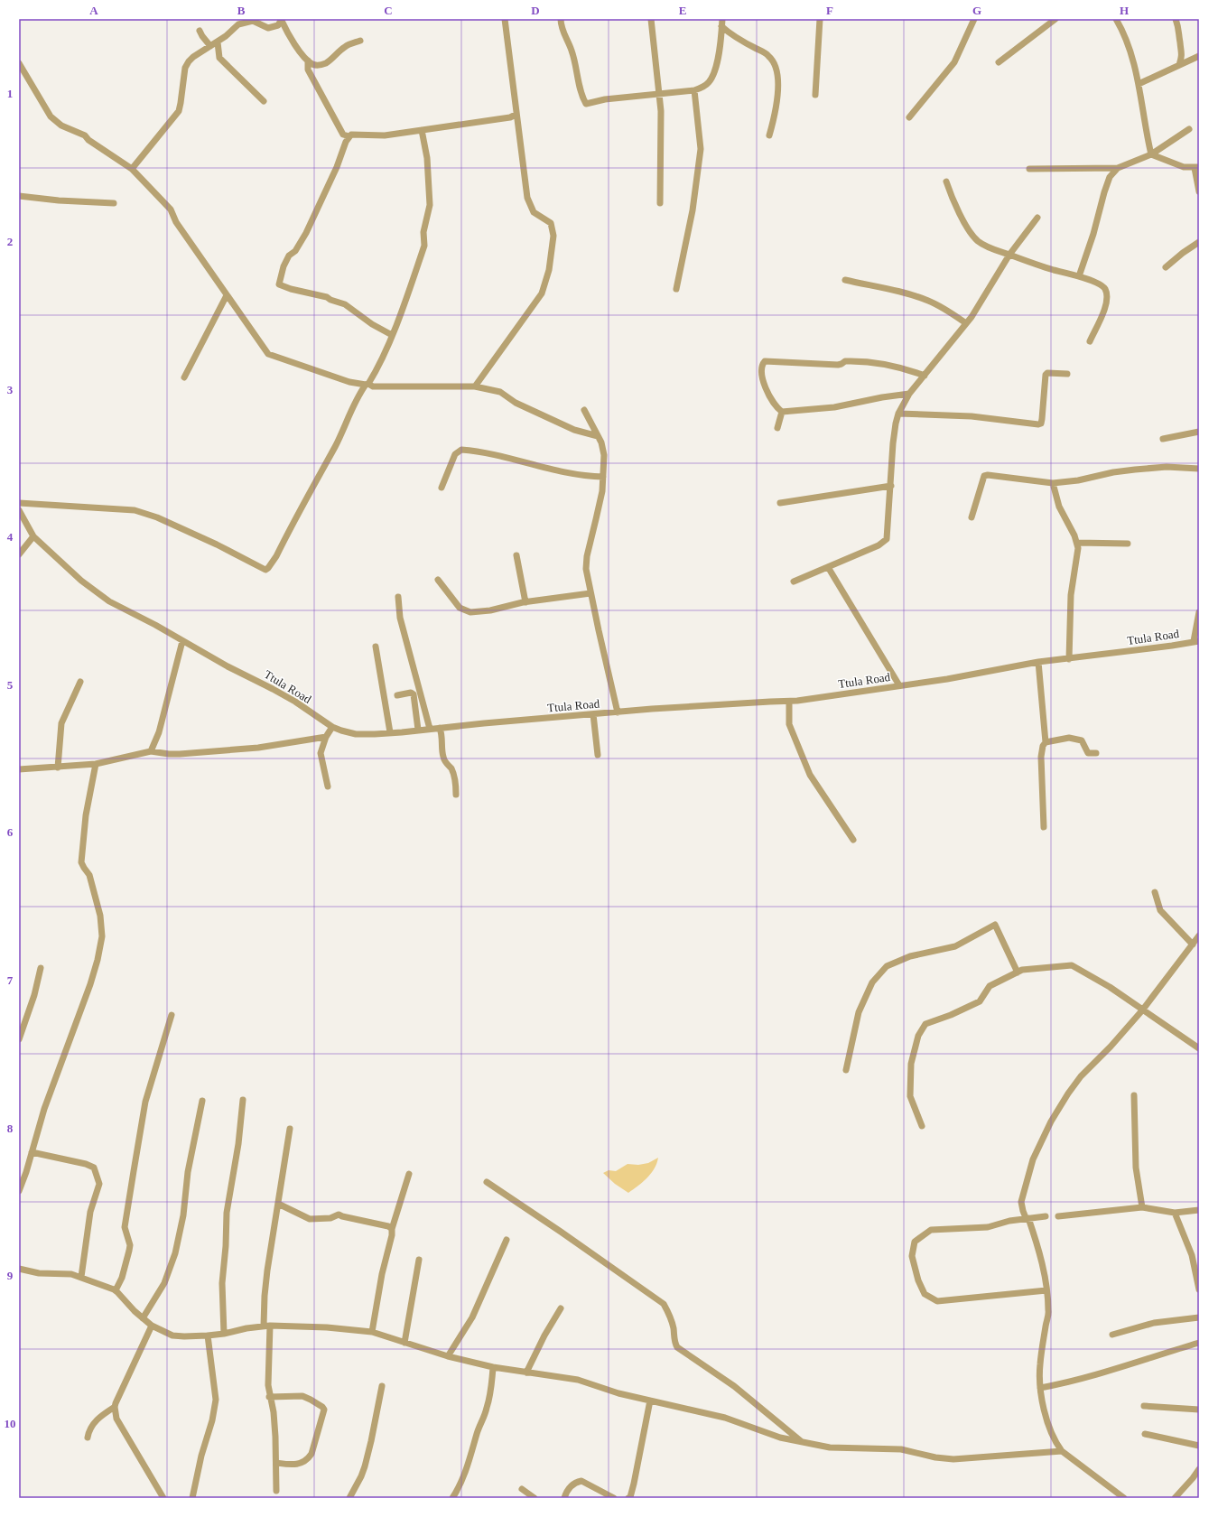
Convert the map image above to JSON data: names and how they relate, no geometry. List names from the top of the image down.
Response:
{
  "streets": {
    "street": ["Ttula Road"]
  },
  "grid": {
    "columns": [
      "A",
      "B",
      "C",
      "D",
      "E",
      "F",
      "G",
      "H"
    ],
    "rows": [
      "1",
      "2",
      "3",
      "4",
      "5",
      "6",
      "7",
      "8",
      "9",
      "10"
    ]
  }
}
